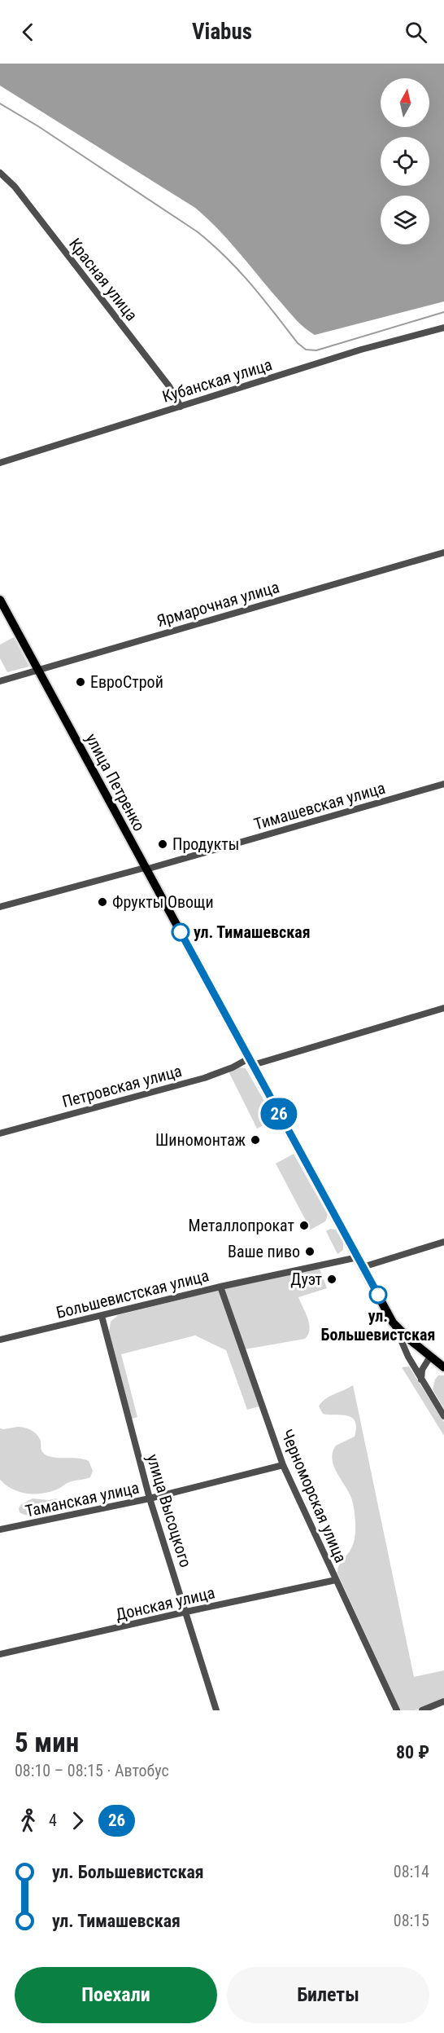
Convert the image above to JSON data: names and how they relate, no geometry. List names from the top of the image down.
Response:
{
  "streets": {
    "main road": ["улица Петренко"],
    "street": [
      "Красная улица",
      "Кубанская улица",
      "Ярмарочная улица",
      "Тимашевская улица",
      "Петровская улица",
      "Большевистская улица",
      "Черноморская улица",
      "Таманская улица",
      "улица Высоцкого",
      "Донская улица"
    ]
  },
  "crossings": [
    ["Красная улица", "Кубанская улица"],
    ["Ярмарочная улица", "улица Петренко"],
    ["улица Петренко", "Тимашевская улица"],
    ["улица Петренко", "Петровская улица"],
    ["улица Петренко", "Большевистская улица"],
    ["Большевистская улица", "Черноморская улица"],
    ["Большевистская улица", "улица Высоцкого"],
    ["Черноморская улица", "Таманская улица"],
    ["Черноморская улица", "Донская улица"],
    ["Таманская улица", "улица Высоцкого"],
    ["улица Высоцкого", "Донская улица"]
  ],
  "places": [
    "ЕвроСтрой",
    "Продукты",
    "Фрукты Овощи",
    "ул. Тимашевская",
    "Шиномонтаж",
    "Металлопрокат",
    "Ваше пиво",
    "Дуэт",
    "ул. Большевистская"
  ],
  "lines": ["bus line 26"],
  "north": "top",
  "page": {
    "header": "Viabus",
    "on_map": "26",
    "heading": ["5 мин", "08:10 – 08:15 · Автобус", "80 ₽"],
    "legs": ["4", "26"],
    "list": [
      {
        "name": "ул. Большевистская",
        "value": "08:14"
      },
      {
        "name": "ул. Тимашевская",
        "value": "08:15"
      }
    ],
    "buttons": ["Поехали", "Билеты"]
  }
}
